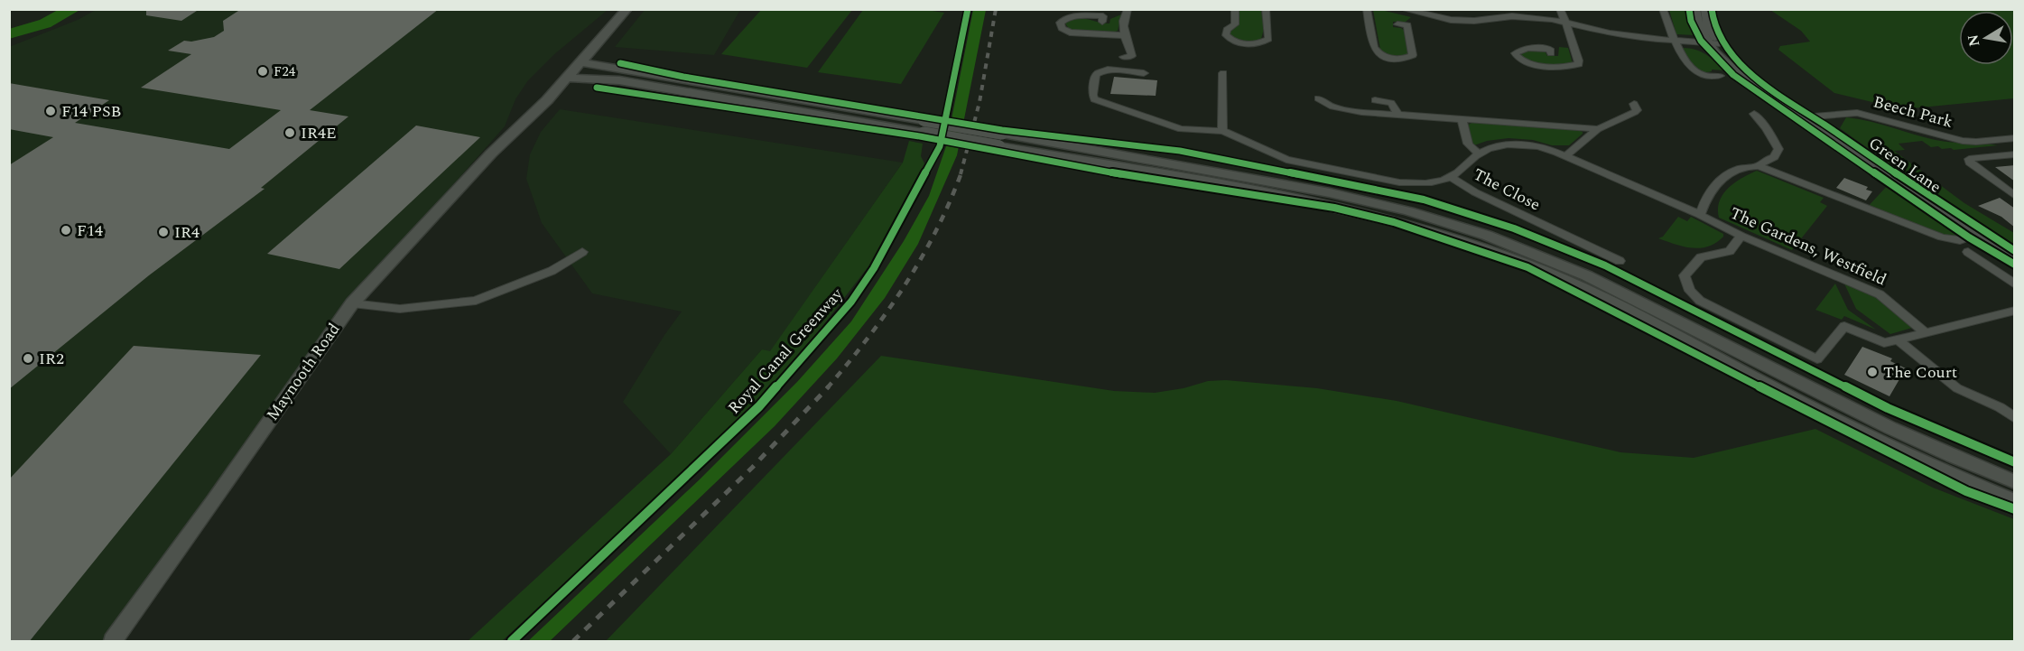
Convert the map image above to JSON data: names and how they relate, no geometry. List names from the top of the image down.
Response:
{
  "streets": {
    "main road": ["Green Lane", "Maynooth Road"],
    "street": ["Beech Park", "The Close", "The Gardens, Westfield"],
    "cycle path": ["Royal Canal Greenway"]
  },
  "crossings": [
    ["Beech Park", "Green Lane"]
  ],
  "places": [
    "F24",
    "F14 PSB",
    "IR4E",
    "F14",
    "IR4",
    "IR2",
    "The Court"
  ],
  "north": "left"
}
